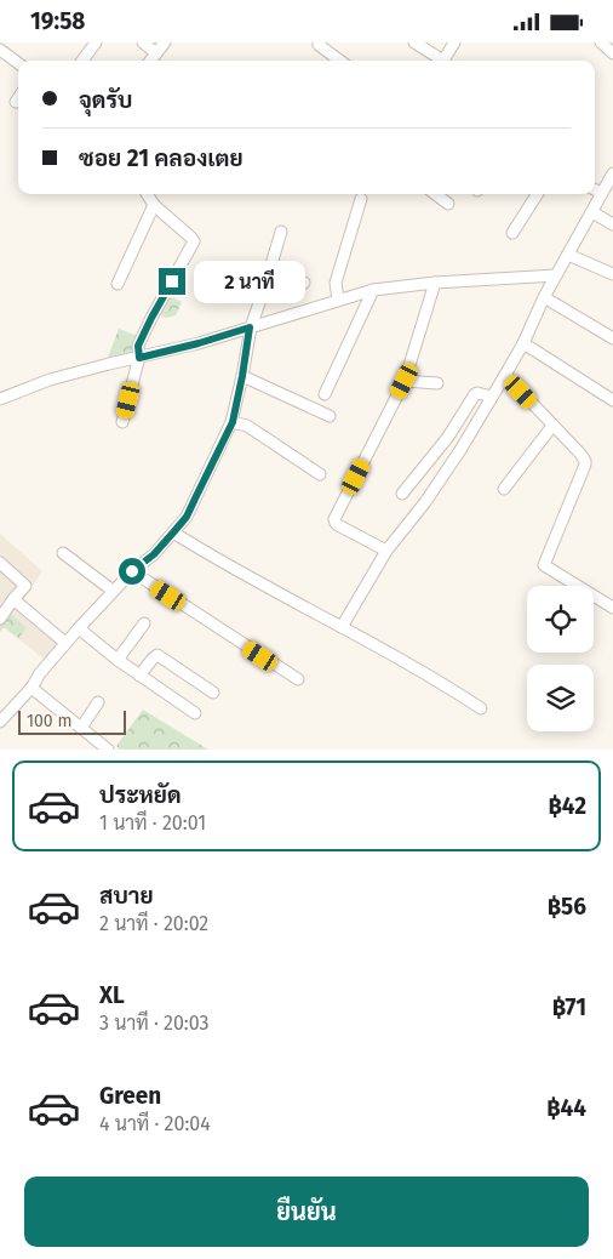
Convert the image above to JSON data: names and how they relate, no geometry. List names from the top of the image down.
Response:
{
  "scale_bar": "100 m",
  "page": {
    "status": "19:58",
    "banner": ["จุดรับ", "ซอย 21 คลองเตย"],
    "bubble": "2 นาที",
    "scale": "100 m",
    "list": [
      {
        "name": "ประหยัด",
        "note": "1 นาที · 20:01",
        "value": "฿42"
      },
      {
        "name": "สบาย",
        "note": "2 นาที · 20:02",
        "value": "฿56"
      },
      {
        "name": "XL",
        "note": "3 นาที · 20:03",
        "value": "฿71"
      },
      {
        "name": "Green",
        "note": "4 นาที · 20:04",
        "value": "฿44"
      }
    ],
    "buttons": "ยืนยัน"
  }
}
